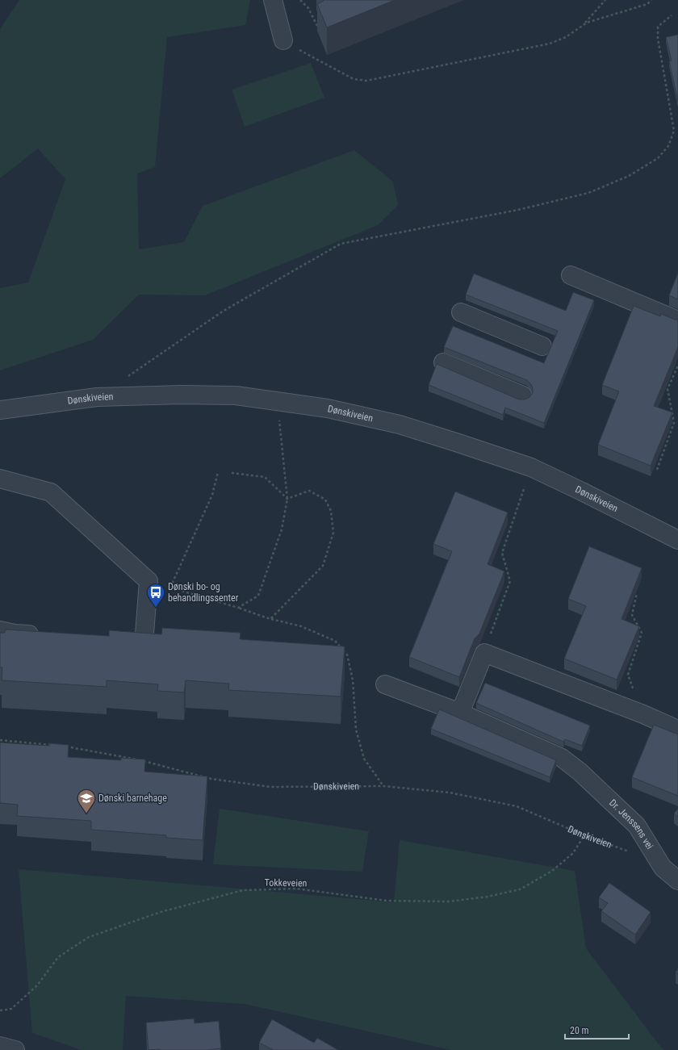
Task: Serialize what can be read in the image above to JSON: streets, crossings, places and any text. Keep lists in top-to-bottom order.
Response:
{
  "streets": {
    "street": ["Dønskiveien", "Dr. Jenssens vei"],
    "path": ["Tokkeveien"]
  },
  "crossings": [
    ["Dønskiveien", "Tokkeveien"]
  ],
  "places": {
    "bus stop": ["Dønski bo- og behandlingssenter"],
    "school or university": ["Dønski barnehage"]
  },
  "scale_bar": "20 m"
}
